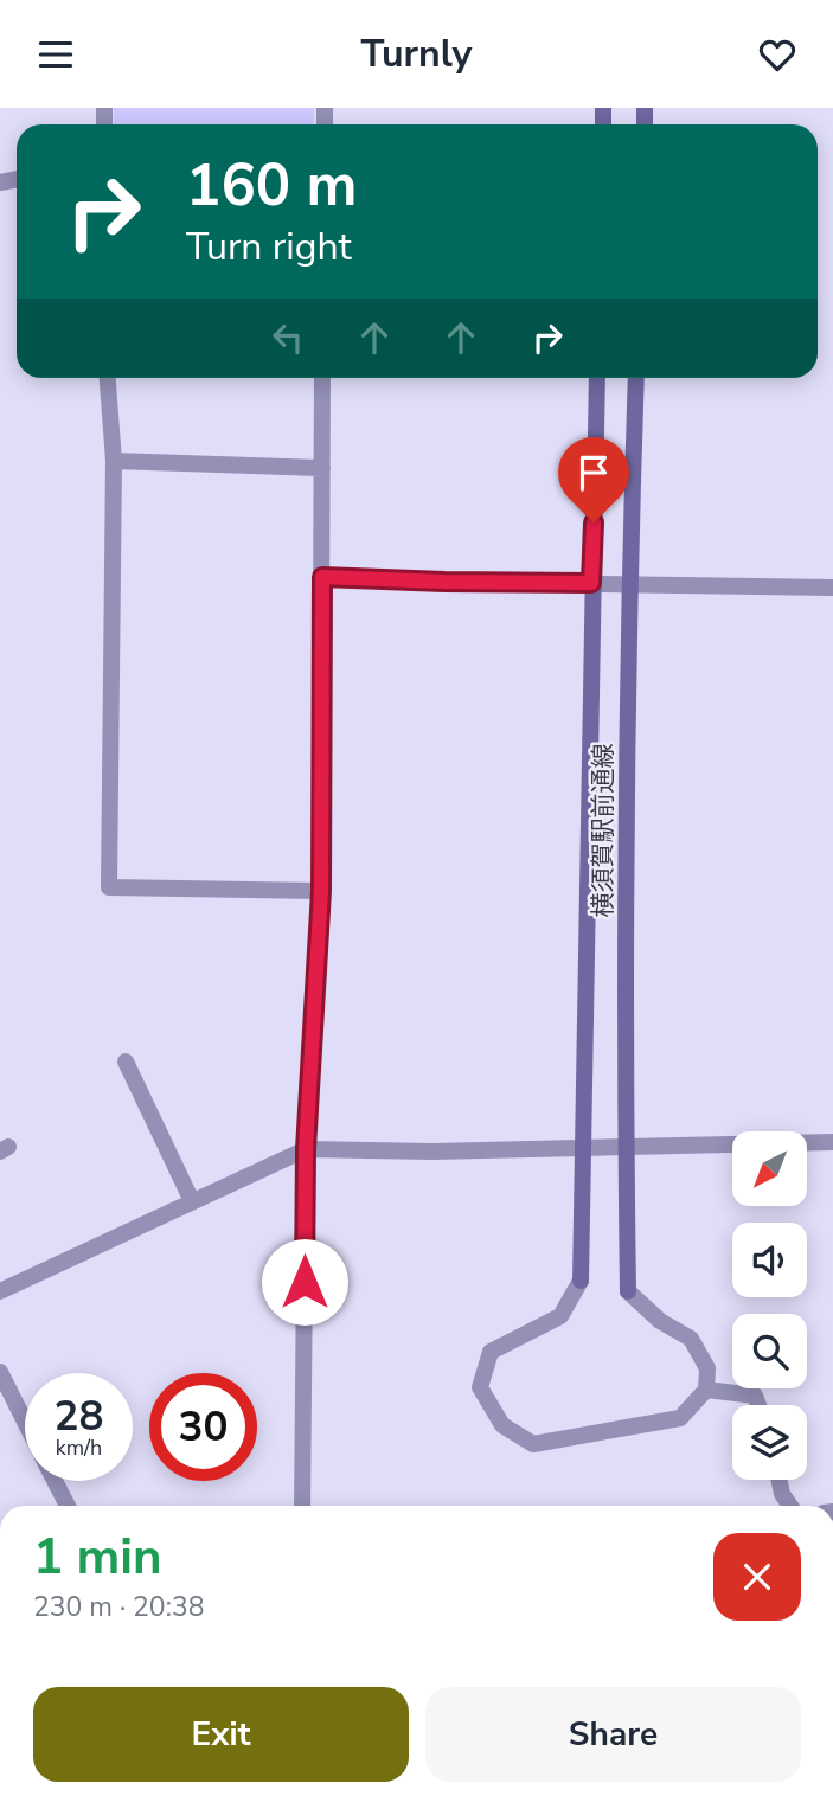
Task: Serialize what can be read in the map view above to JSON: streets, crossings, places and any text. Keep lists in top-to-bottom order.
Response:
{
  "streets": {
    "street": ["横須賀駅前通線"]
  },
  "north": "bottom left",
  "page": {
    "header": "Turnly",
    "turn": ["160 m", "Turn right"],
    "speed": "28 km/h",
    "limit": "30",
    "heading": ["1 min", "230 m · 20:38"],
    "buttons": ["Exit", "Share"]
  }
}
